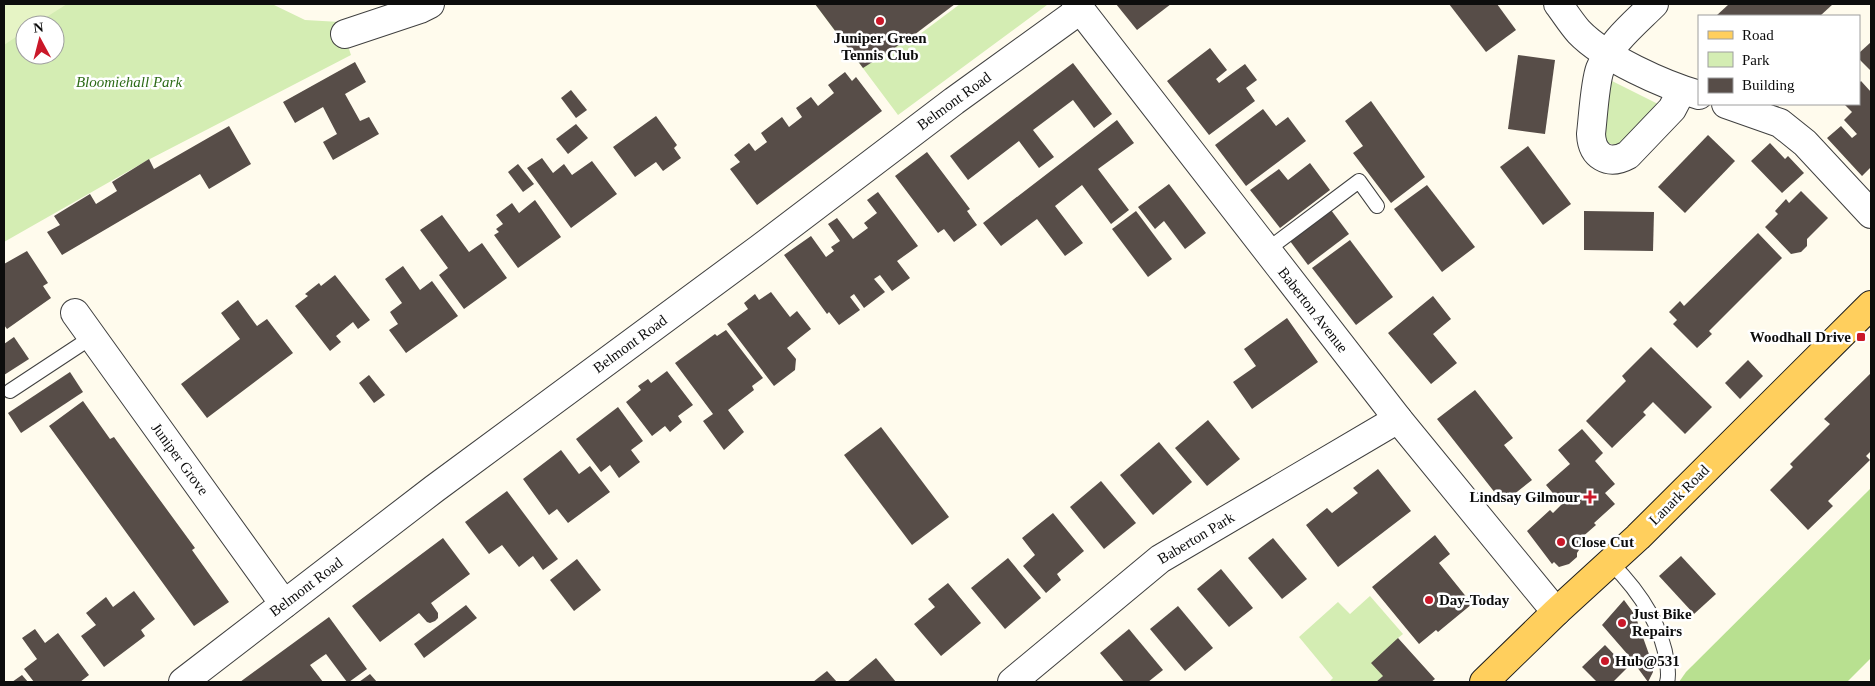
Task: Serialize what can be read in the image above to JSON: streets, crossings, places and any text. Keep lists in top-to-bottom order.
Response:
{
  "streets": {
    "main road": ["Lanark Road"],
    "street": [
      "Belmont Road",
      "Baberton Avenue",
      "Juniper Grove",
      "Baberton Park"
    ]
  },
  "crossings": [
    ["Belmont Road", "Baberton Avenue"],
    ["Belmont Road", "Juniper Grove"],
    ["Baberton Avenue", "Lanark Road"],
    ["Baberton Avenue", "Baberton Park"]
  ],
  "parks": ["Bloomiehall Park"],
  "places": {
    "other": [
      "Juniper Green Tennis Club",
      "Close Cut",
      "Day-Today",
      "Just Bike Repairs",
      "Hub@531"
    ],
    "transit": ["Woodhall Drive"],
    "health": ["Lindsay Gilmour"]
  },
  "legend": ["Road", "Park", "Building"],
  "north": "top"
}
